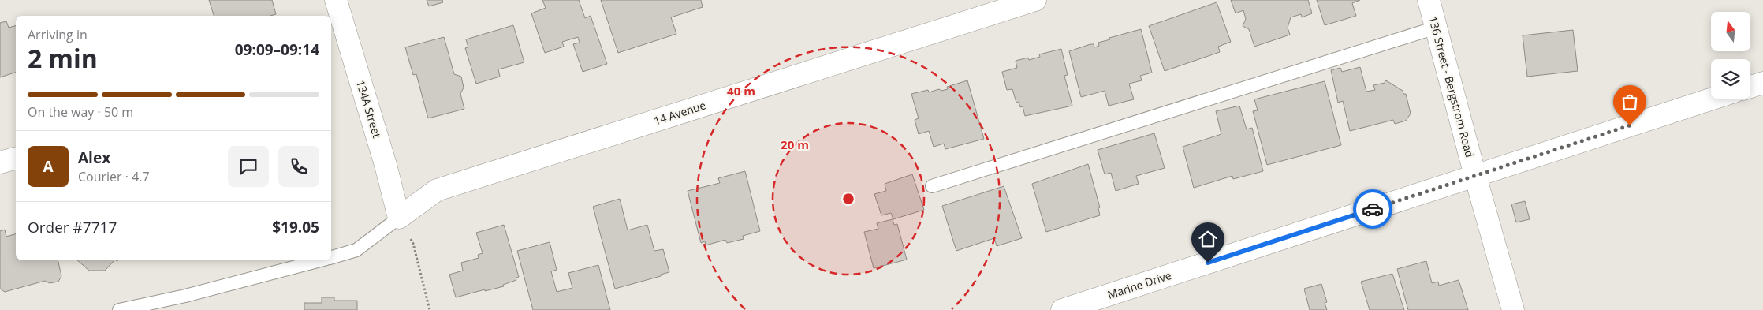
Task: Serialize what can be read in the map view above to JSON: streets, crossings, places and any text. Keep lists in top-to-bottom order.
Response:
{
  "streets": {
    "street": [
      "136 Street - Bergstrom Road",
      "134A Street",
      "14 Avenue",
      "Marine Drive"
    ]
  },
  "crossings": [
    ["136 Street - Bergstrom Road", "Marine Drive"],
    ["134A Street", "14 Avenue"]
  ],
  "north": "top",
  "page": {
    "heading": ["2 min", "Arriving in", "09:09–09:14"],
    "panel": [
      "Alex",
      "Courier · 4.7",
      "Order #7717",
      "$19.05"
    ],
    "bar": "On the way · 50 m",
    "round": "A"
  },
  "rings": ["40 m", "20 m"]
}
